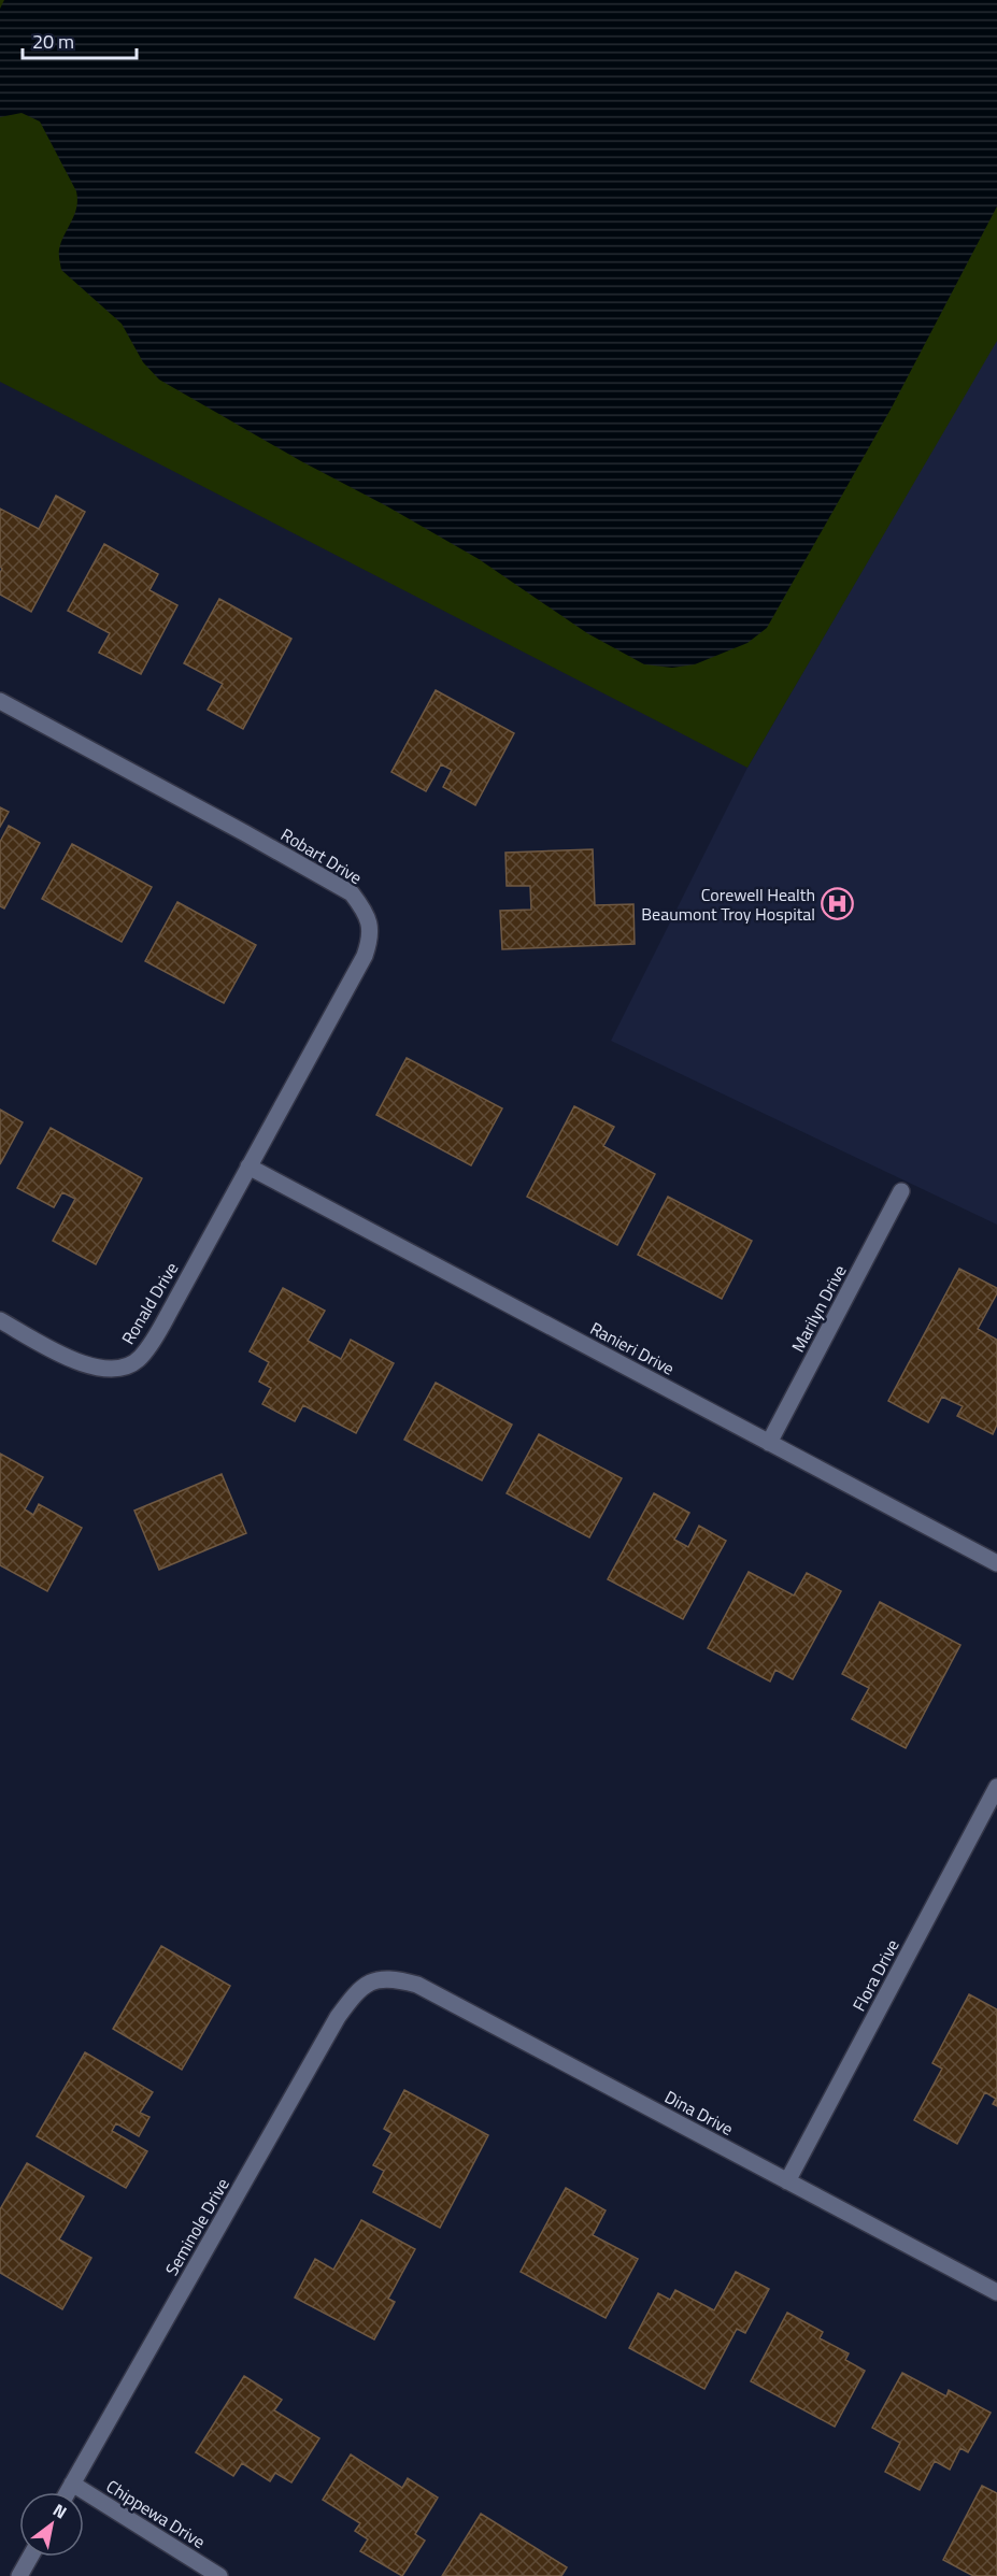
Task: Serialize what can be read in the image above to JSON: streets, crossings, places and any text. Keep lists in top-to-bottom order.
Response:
{
  "streets": {
    "street": [
      "Robart Drive",
      "Ronald Drive",
      "Marilyn Drive",
      "Ranieri Drive",
      "Flora Drive",
      "Dina Drive",
      "Seminole Drive",
      "Chippewa Drive"
    ]
  },
  "crossings": [
    ["Robart Drive", "Ronald Drive"],
    ["Robart Drive", "Ranieri Drive"],
    ["Ronald Drive", "Ranieri Drive"],
    ["Marilyn Drive", "Ranieri Drive"],
    ["Flora Drive", "Dina Drive"],
    ["Dina Drive", "Seminole Drive"],
    ["Seminole Drive", "Chippewa Drive"]
  ],
  "places": {
    "hospital": ["Corewell Health Beaumont Troy Hospital"]
  },
  "scale_bar": "20 m",
  "north": "top right"
}
